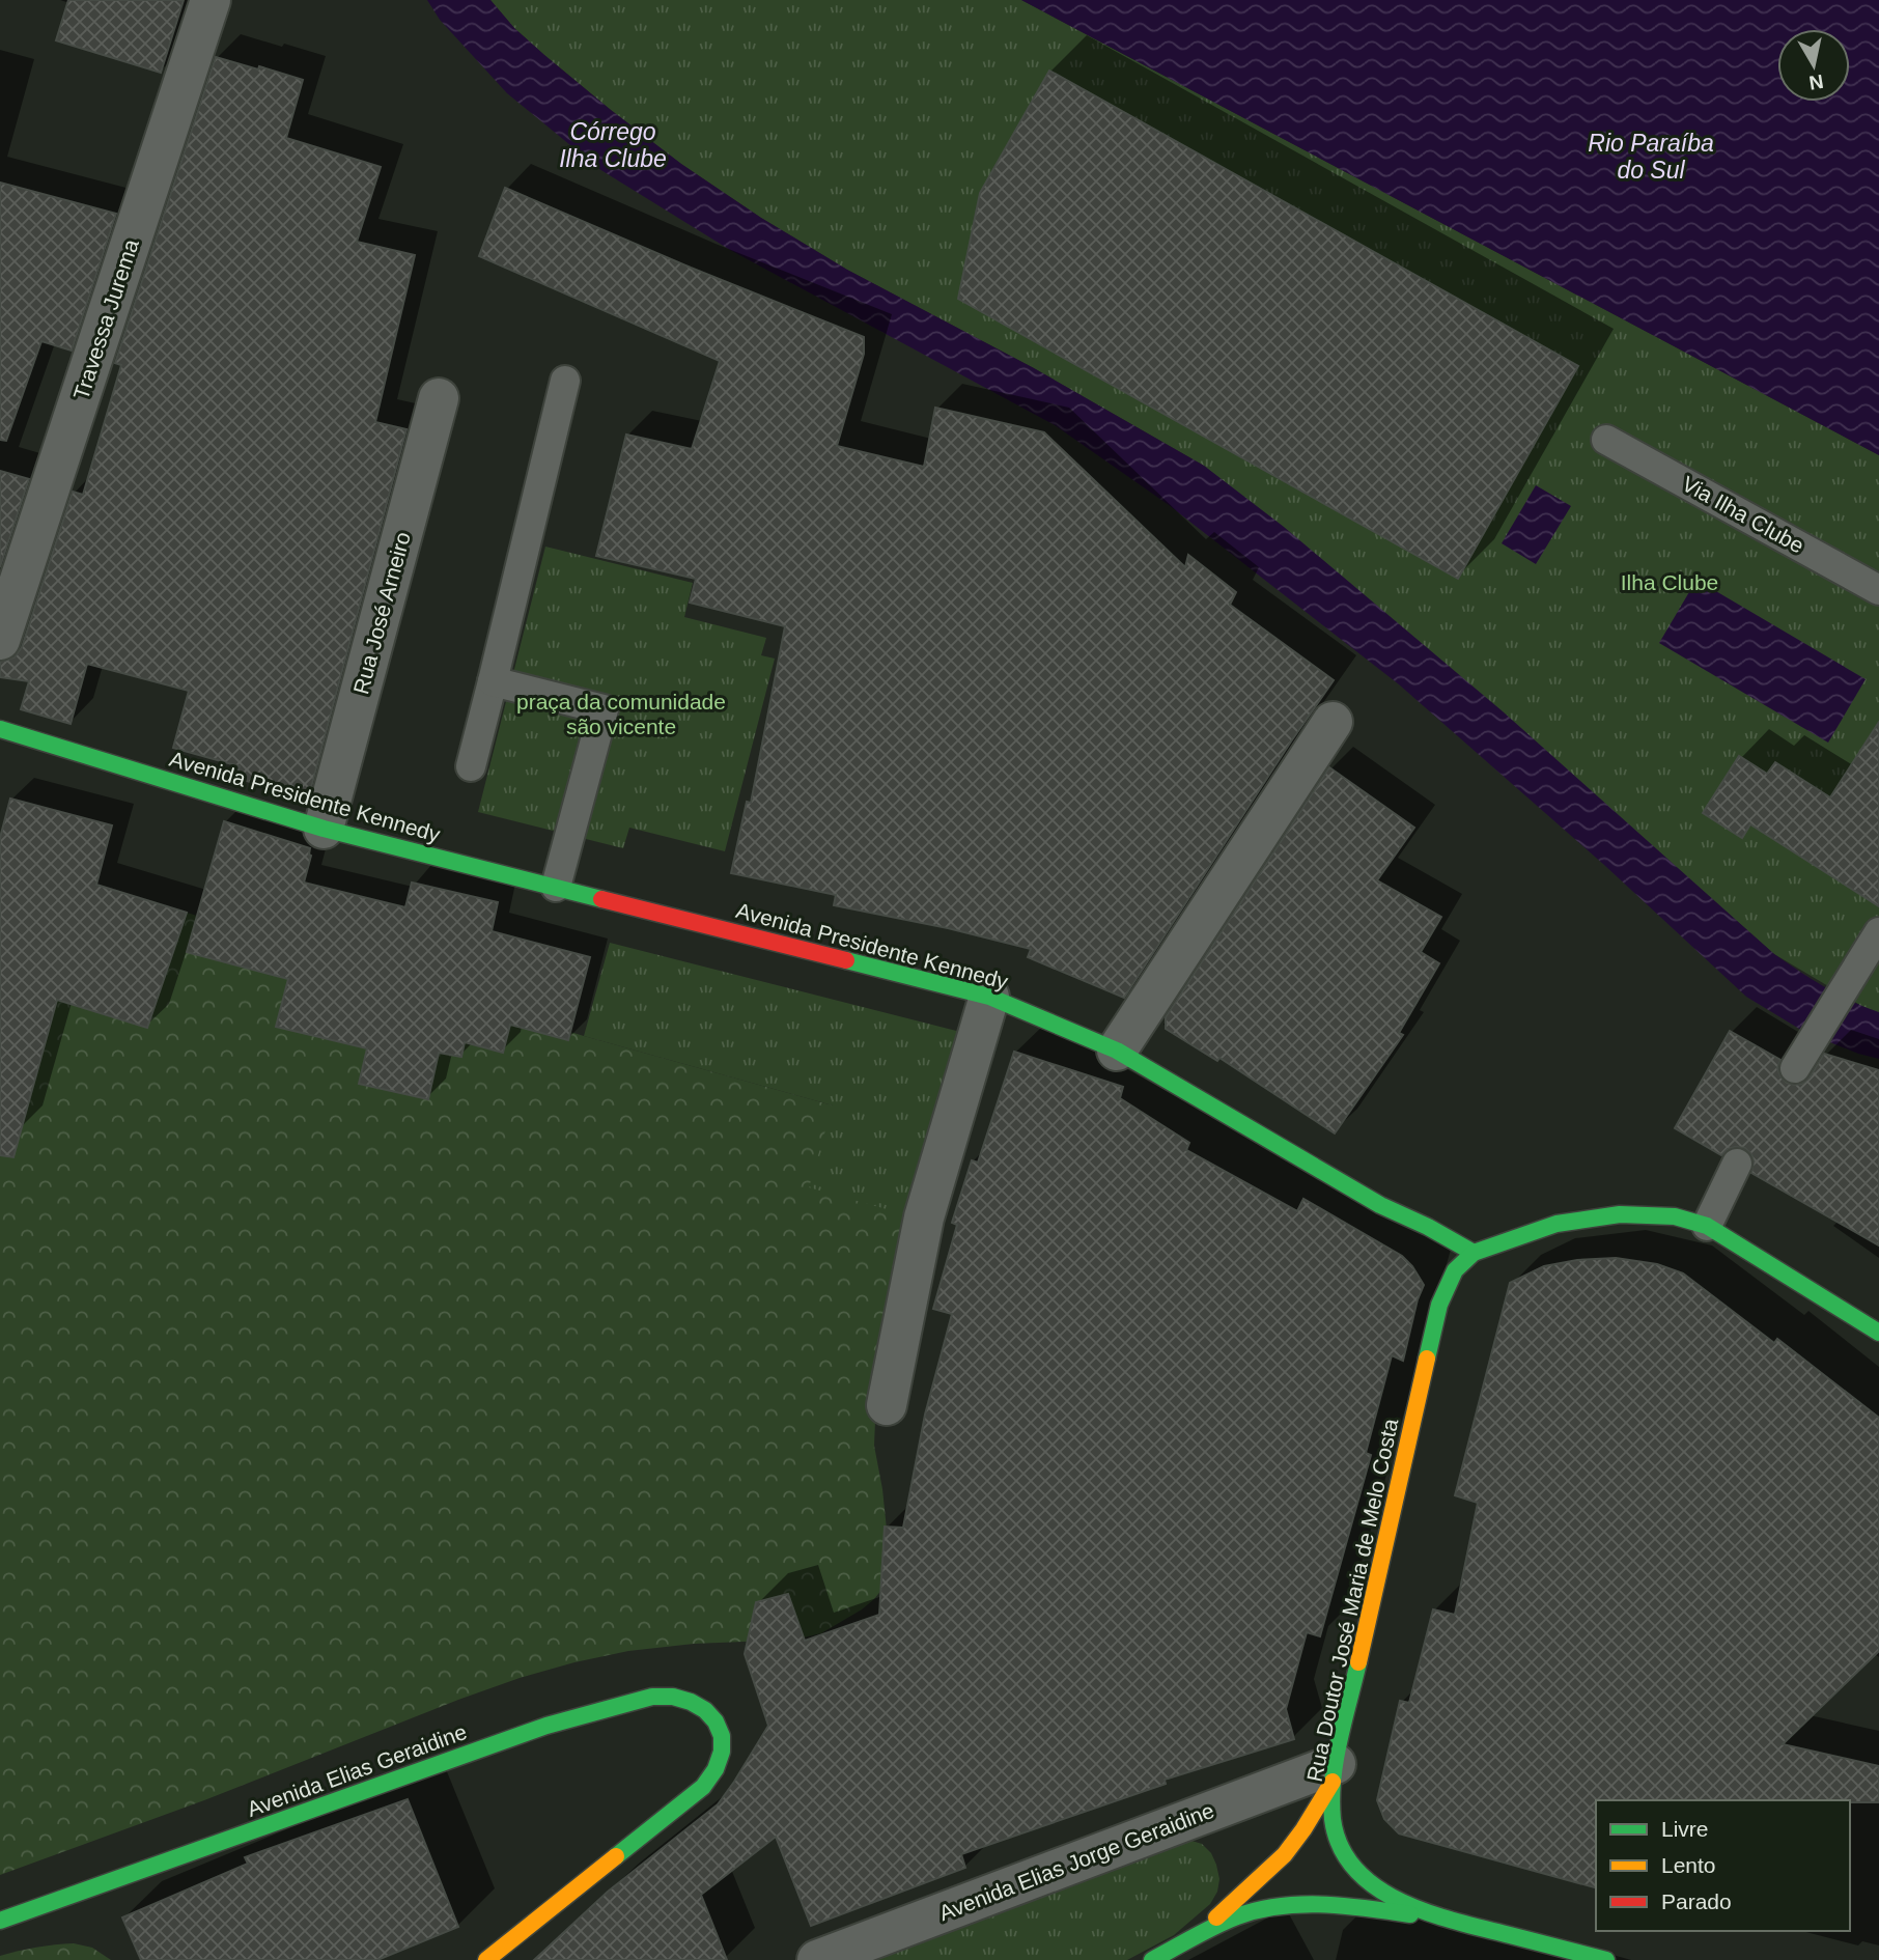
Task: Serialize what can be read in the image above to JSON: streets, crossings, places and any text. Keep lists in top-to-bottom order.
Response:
{
  "streets": {
    "main road": ["Avenida Presidente Kennedy", "Rua Doutor José Maria de Melo Costa", "Avenida Elias Geraidine"],
    "street": ["Travessa Jurema", "Rua José Arneiro", "Avenida Elias Jorge Geraidine"],
    "lane": ["Via Ilha Clube"]
  },
  "crossings": [
    ["Rua José Arneiro", "Avenida Presidente Kennedy"],
    ["Avenida Presidente Kennedy", "Rua Doutor José Maria de Melo Costa"],
    ["Rua Doutor José Maria de Melo Costa", "Avenida Elias Jorge Geraidine"]
  ],
  "water": ["Córrego Ilha Clube", "Rio Paraíba do Sul"],
  "parks": ["Ilha Clube", "praça da comunidade são vicente"],
  "legend": ["Livre", "Lento", "Parado"],
  "north": "bottom"
}
